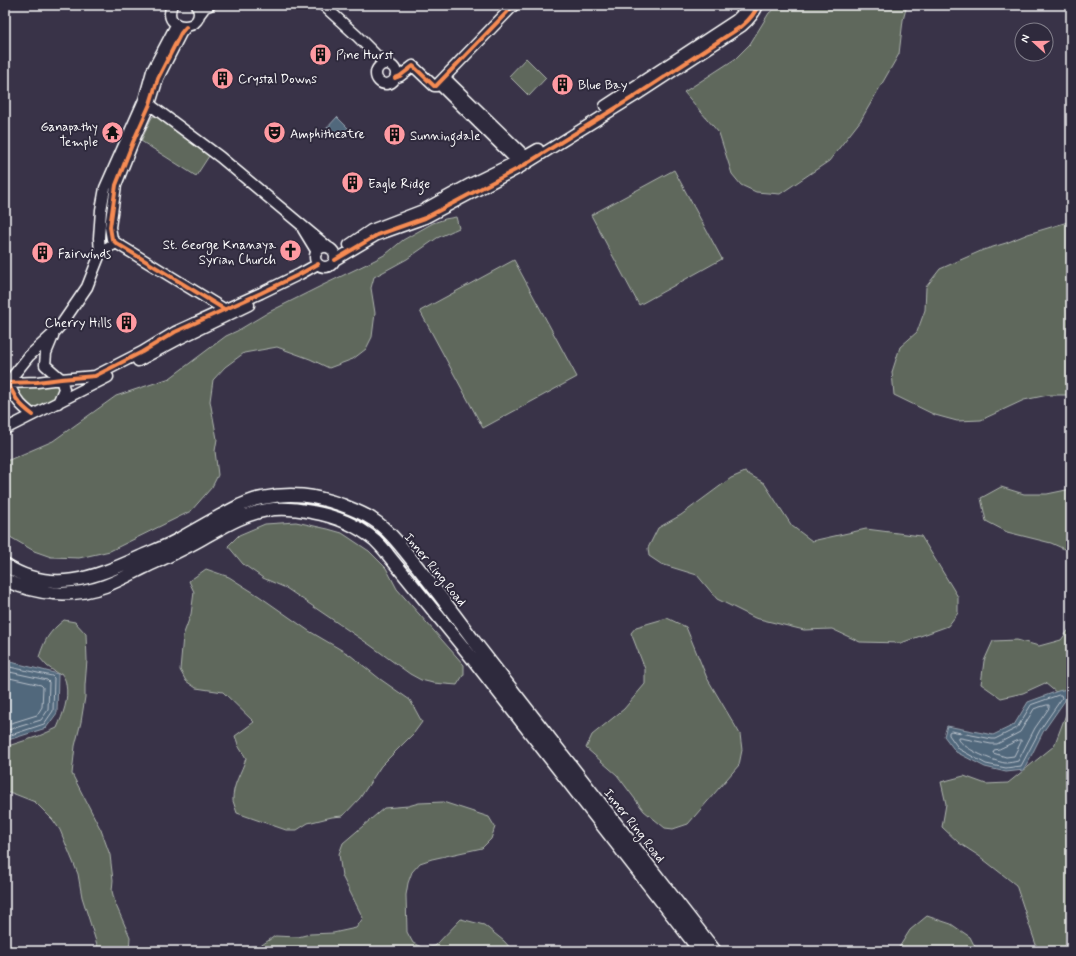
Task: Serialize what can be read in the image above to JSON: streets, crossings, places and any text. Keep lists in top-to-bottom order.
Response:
{
  "streets": {
    "main road": ["Inner Ring Road"]
  },
  "places": {
    "building": [
      "Pine Hurst",
      "Crystal Downs",
      "Blue Bay",
      "Sunningdale",
      "Eagle Ridge",
      "Fairwinds",
      "Cherry Hills"
    ],
    "temple": ["Ganapathy Temple"],
    "theatre": ["Amphitheatre"],
    "church": ["St. George Knanaya Syrian Church"]
  },
  "north": "left"
}
